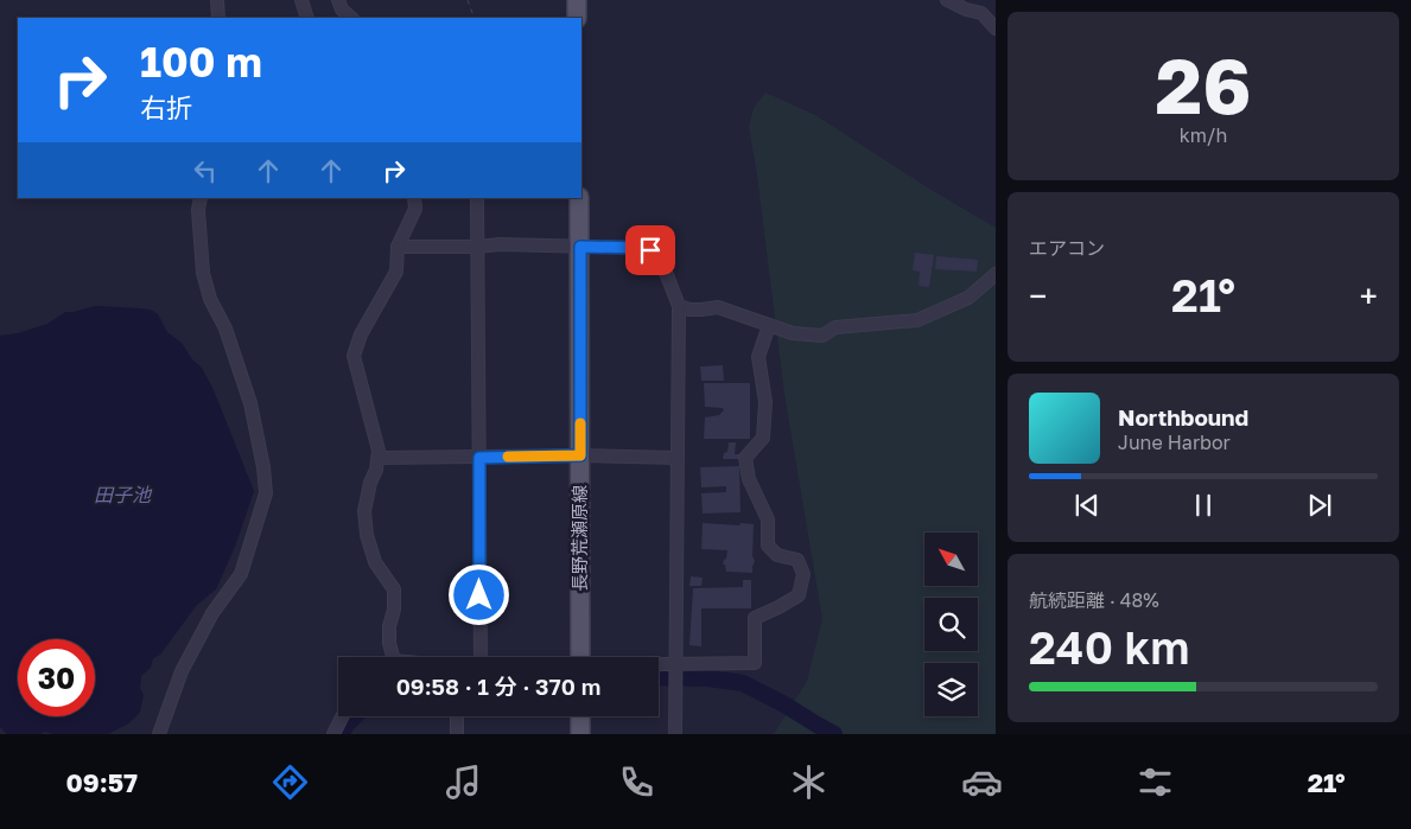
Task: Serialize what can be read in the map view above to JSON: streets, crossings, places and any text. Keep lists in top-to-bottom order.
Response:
{
  "streets": {
    "main road": ["長野荒瀬原線"]
  },
  "water": ["田子池"],
  "north": "top left",
  "page": {
    "tile": [
      ["26", "km/h"],
      "エアコン",
      ["航続距離 · 48%", "240 km"]
    ],
    "turn": ["100 m", "右折"],
    "heat": ["−", "21°", "+"],
    "song": ["Northbound", "June Harbor"],
    "limit": "30",
    "trip": "09:58 · 1 分 · 370 m",
    "tabs": ["09:57", "21°"]
  }
}
